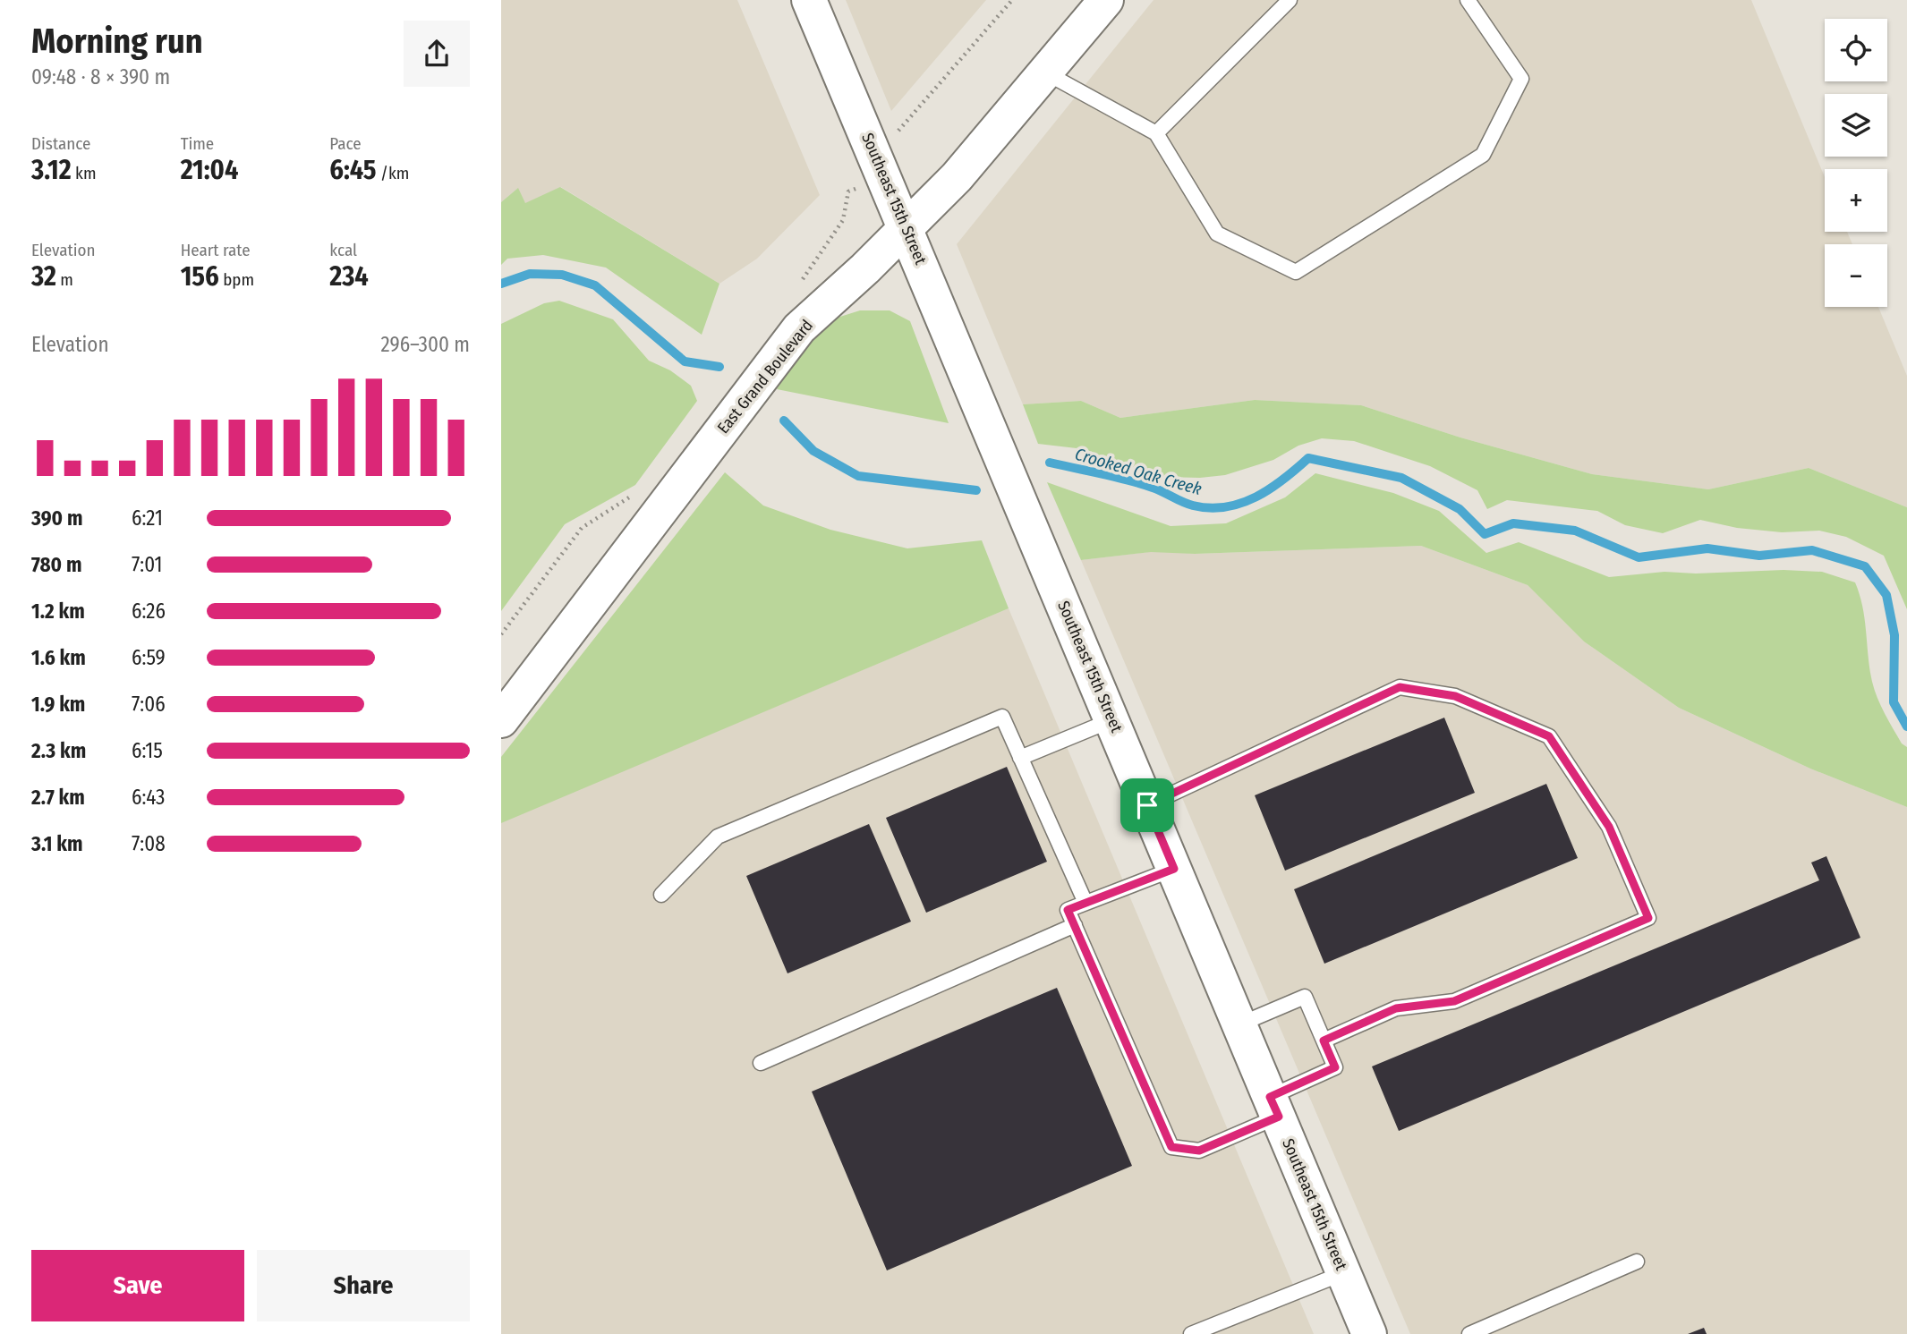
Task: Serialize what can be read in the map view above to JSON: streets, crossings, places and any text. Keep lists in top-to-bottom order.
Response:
{
  "streets": {
    "main road": ["Southeast 15th Street", "East Grand Boulevard"]
  },
  "crossings": [
    ["Southeast 15th Street", "East Grand Boulevard"]
  ],
  "water": ["Crooked Oak Creek"],
  "page": {
    "heading": ["Morning run", "09:48 · 8 × 390 m"],
    "map_buttons": ["+", "−"],
    "stats": [
      ["Distance", "3.12 km"],
      ["Time", "21:04"],
      ["Pace", "6:45 /km"],
      ["Elevation", "32 m"],
      ["Heart rate", "156 bpm"],
      ["kcal", "234"]
    ],
    "chart": ["Elevation", "296–300 m"],
    "list": [
      {
        "name": "390 m",
        "note": "6:21"
      },
      {
        "name": "780 m",
        "note": "7:01"
      },
      {
        "name": "1.2 km",
        "note": "6:26"
      },
      {
        "name": "1.6 km",
        "note": "6:59"
      },
      {
        "name": "1.9 km",
        "note": "7:06"
      },
      {
        "name": "2.3 km",
        "note": "6:15"
      },
      {
        "name": "2.7 km",
        "note": "6:43"
      },
      {
        "name": "3.1 km",
        "note": "7:08"
      }
    ],
    "buttons": ["Save", "Share"]
  }
}
